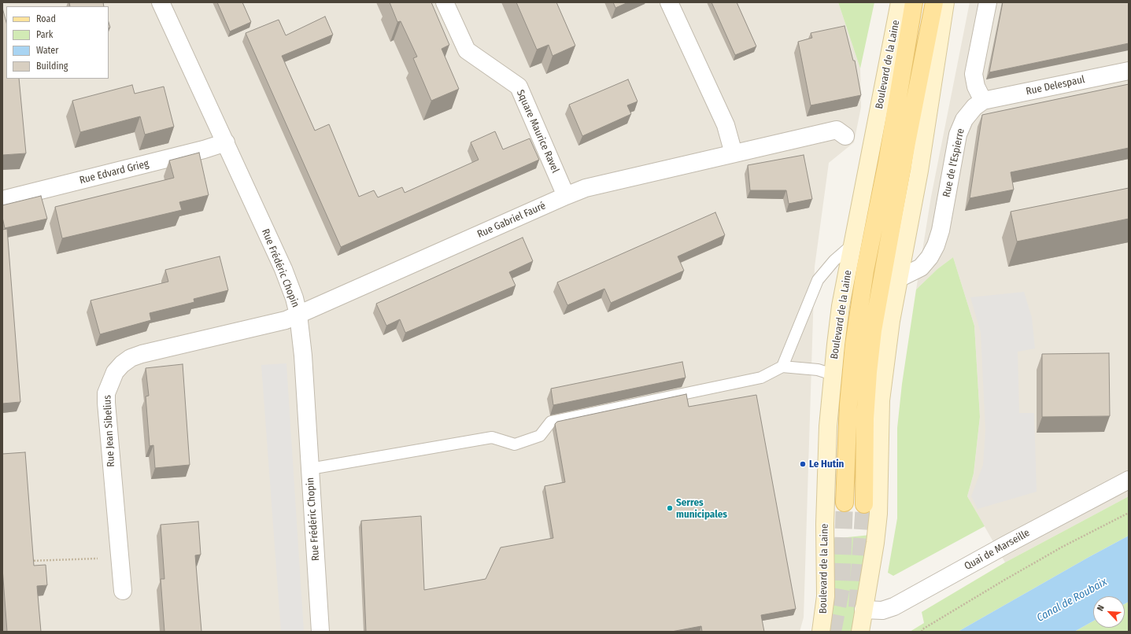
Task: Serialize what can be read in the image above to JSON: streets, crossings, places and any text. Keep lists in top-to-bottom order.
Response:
{
  "streets": {
    "main road": ["Boulevard de la Laine"],
    "street": [
      "Rue Delespaul",
      "Square Maurice Ravel",
      "Rue de l'Espierre",
      "Rue Edvard Grieg",
      "Rue Gabriel Fauré",
      "Rue Frédéric Chopin",
      "Rue Jean Sibelius",
      "Quai de Marseille"
    ]
  },
  "crossings": [
    ["Rue Delespaul", "Rue de l'Espierre"],
    ["Square Maurice Ravel", "Rue Gabriel Fauré"],
    ["Rue Edvard Grieg", "Rue Frédéric Chopin"],
    ["Rue Gabriel Fauré", "Rue Frédéric Chopin"],
    ["Rue Gabriel Fauré", "Rue Jean Sibelius"],
    ["Rue Frédéric Chopin", "Rue Jean Sibelius"]
  ],
  "water": ["Canal de Roubaix"],
  "places": ["Le Hutin", "Serres municipales"],
  "legend": [
    "Road",
    "Park",
    "Water",
    "Building"
  ],
  "north": "top left"
}
